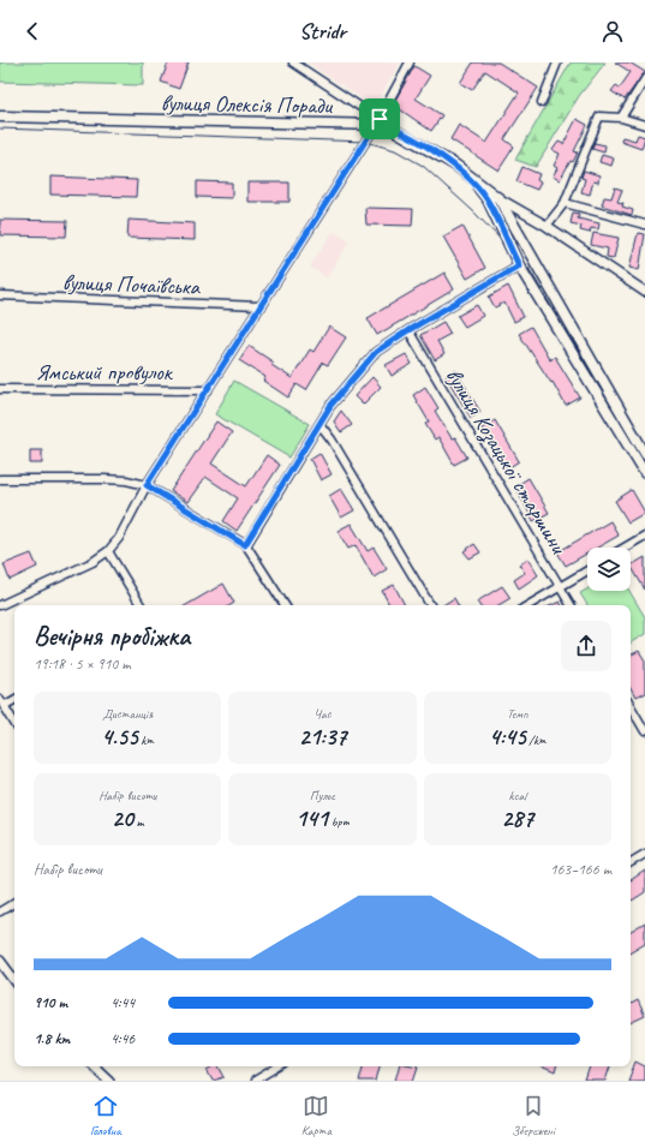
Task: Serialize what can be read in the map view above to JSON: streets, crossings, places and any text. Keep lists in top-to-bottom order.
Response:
{
  "streets": {
    "main road": ["вулиця Олексія Поради"],
    "street": ["вулиця Почаївська", "Ямський провулок", "вулиця Козацької старшини"]
  },
  "page": {
    "header": "Stridr",
    "heading": ["Вечірня пробіжка", "19:18 · 5 × 910 m"],
    "stats": [
      ["Дистанція", "4.55 km"],
      ["Час", "21:37"],
      ["Темп", "4:45 /km"],
      ["Набір висоти", "20 m"],
      ["Пульс", "141 bpm"],
      ["kcal", "287"]
    ],
    "chart": ["Набір висоти", "163–166 m"],
    "list": [
      {
        "name": "910 m",
        "note": "4:44"
      },
      {
        "name": "1.8 km",
        "note": "4:46"
      }
    ],
    "tabs": ["Головна", "Карта", "Збережені"]
  }
}
